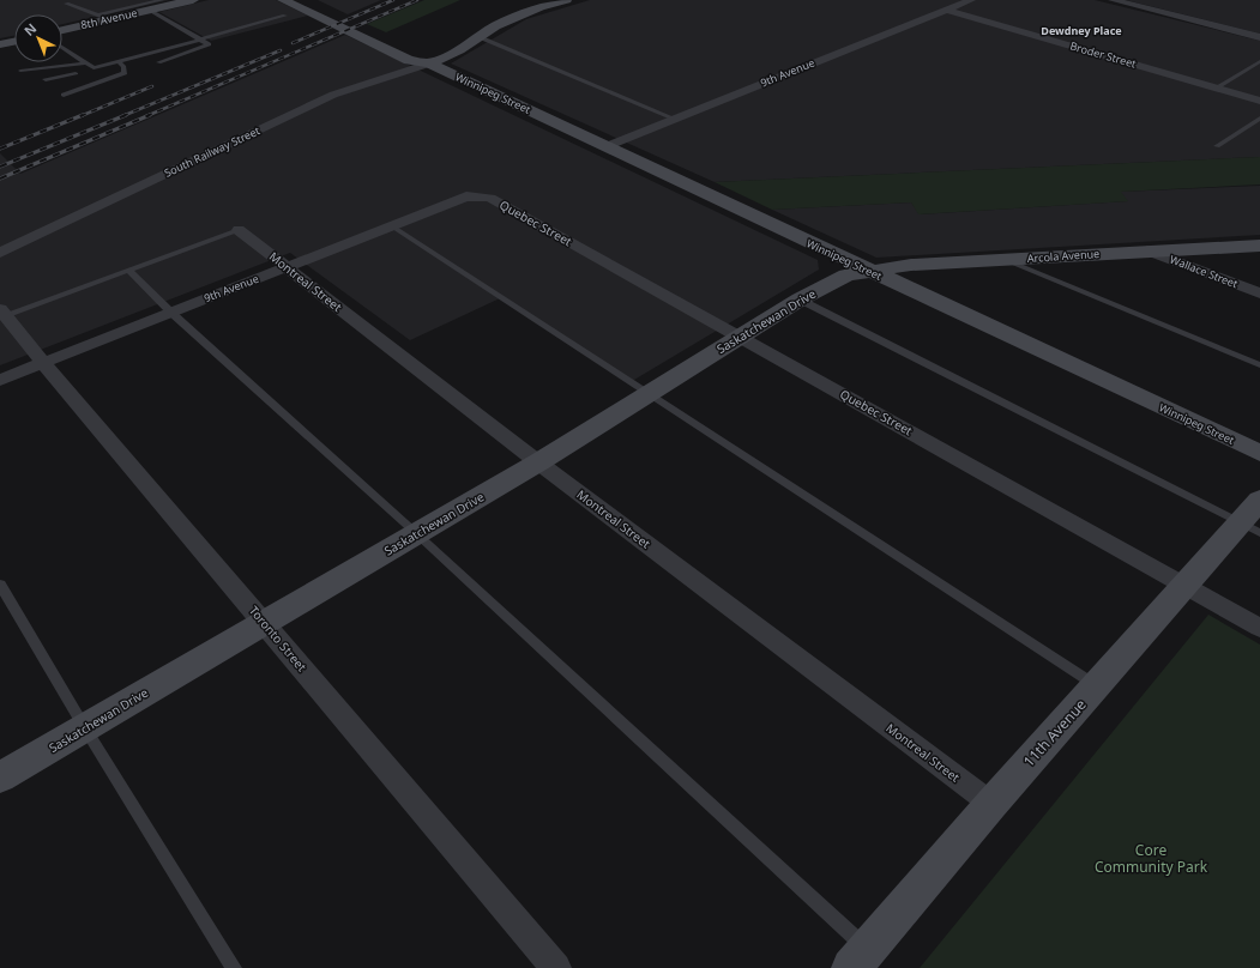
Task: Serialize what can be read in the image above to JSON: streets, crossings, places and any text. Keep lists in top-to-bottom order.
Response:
{
  "streets": {
    "main road": [
      "8th Avenue",
      "Winnipeg Street",
      "Arcola Avenue",
      "Saskatchewan Drive",
      "11th Avenue"
    ],
    "street": [
      "Broder Street",
      "9th Avenue",
      "South Railway Street",
      "Quebec Street",
      "Wallace Street",
      "Montreal Street",
      "Toronto Street"
    ]
  },
  "crossings": [
    ["Broder Street", "9th Avenue"],
    ["9th Avenue", "Winnipeg Street"],
    ["9th Avenue", "Quebec Street"],
    ["9th Avenue", "Montreal Street"],
    ["9th Avenue", "Toronto Street"],
    ["Winnipeg Street", "South Railway Street"],
    ["Winnipeg Street", "Arcola Avenue"],
    ["Winnipeg Street", "Saskatchewan Drive"],
    ["Quebec Street", "Saskatchewan Drive"],
    ["Quebec Street", "11th Avenue"],
    ["Arcola Avenue", "Wallace Street"],
    ["Arcola Avenue", "Saskatchewan Drive"],
    ["Montreal Street", "Saskatchewan Drive"],
    ["Montreal Street", "11th Avenue"],
    ["Saskatchewan Drive", "Toronto Street"]
  ],
  "districts": ["Dewdney Place"],
  "parks": ["Core Community Park"],
  "north": "top left"
}
